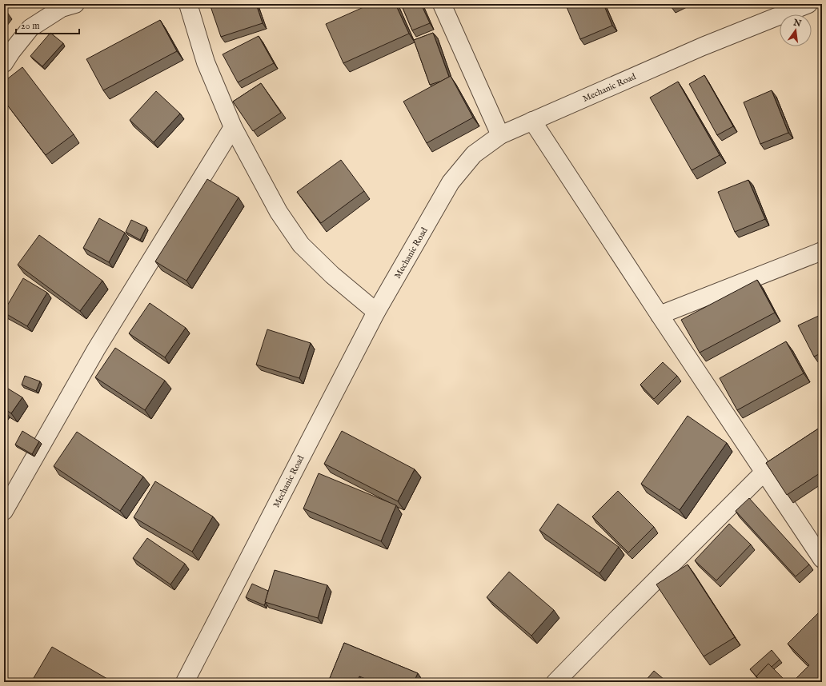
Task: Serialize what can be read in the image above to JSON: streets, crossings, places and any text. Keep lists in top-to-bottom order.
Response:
{
  "streets": {
    "street": ["Mechanic Road"]
  },
  "scale_bar": "20 m",
  "north": "top"
}
